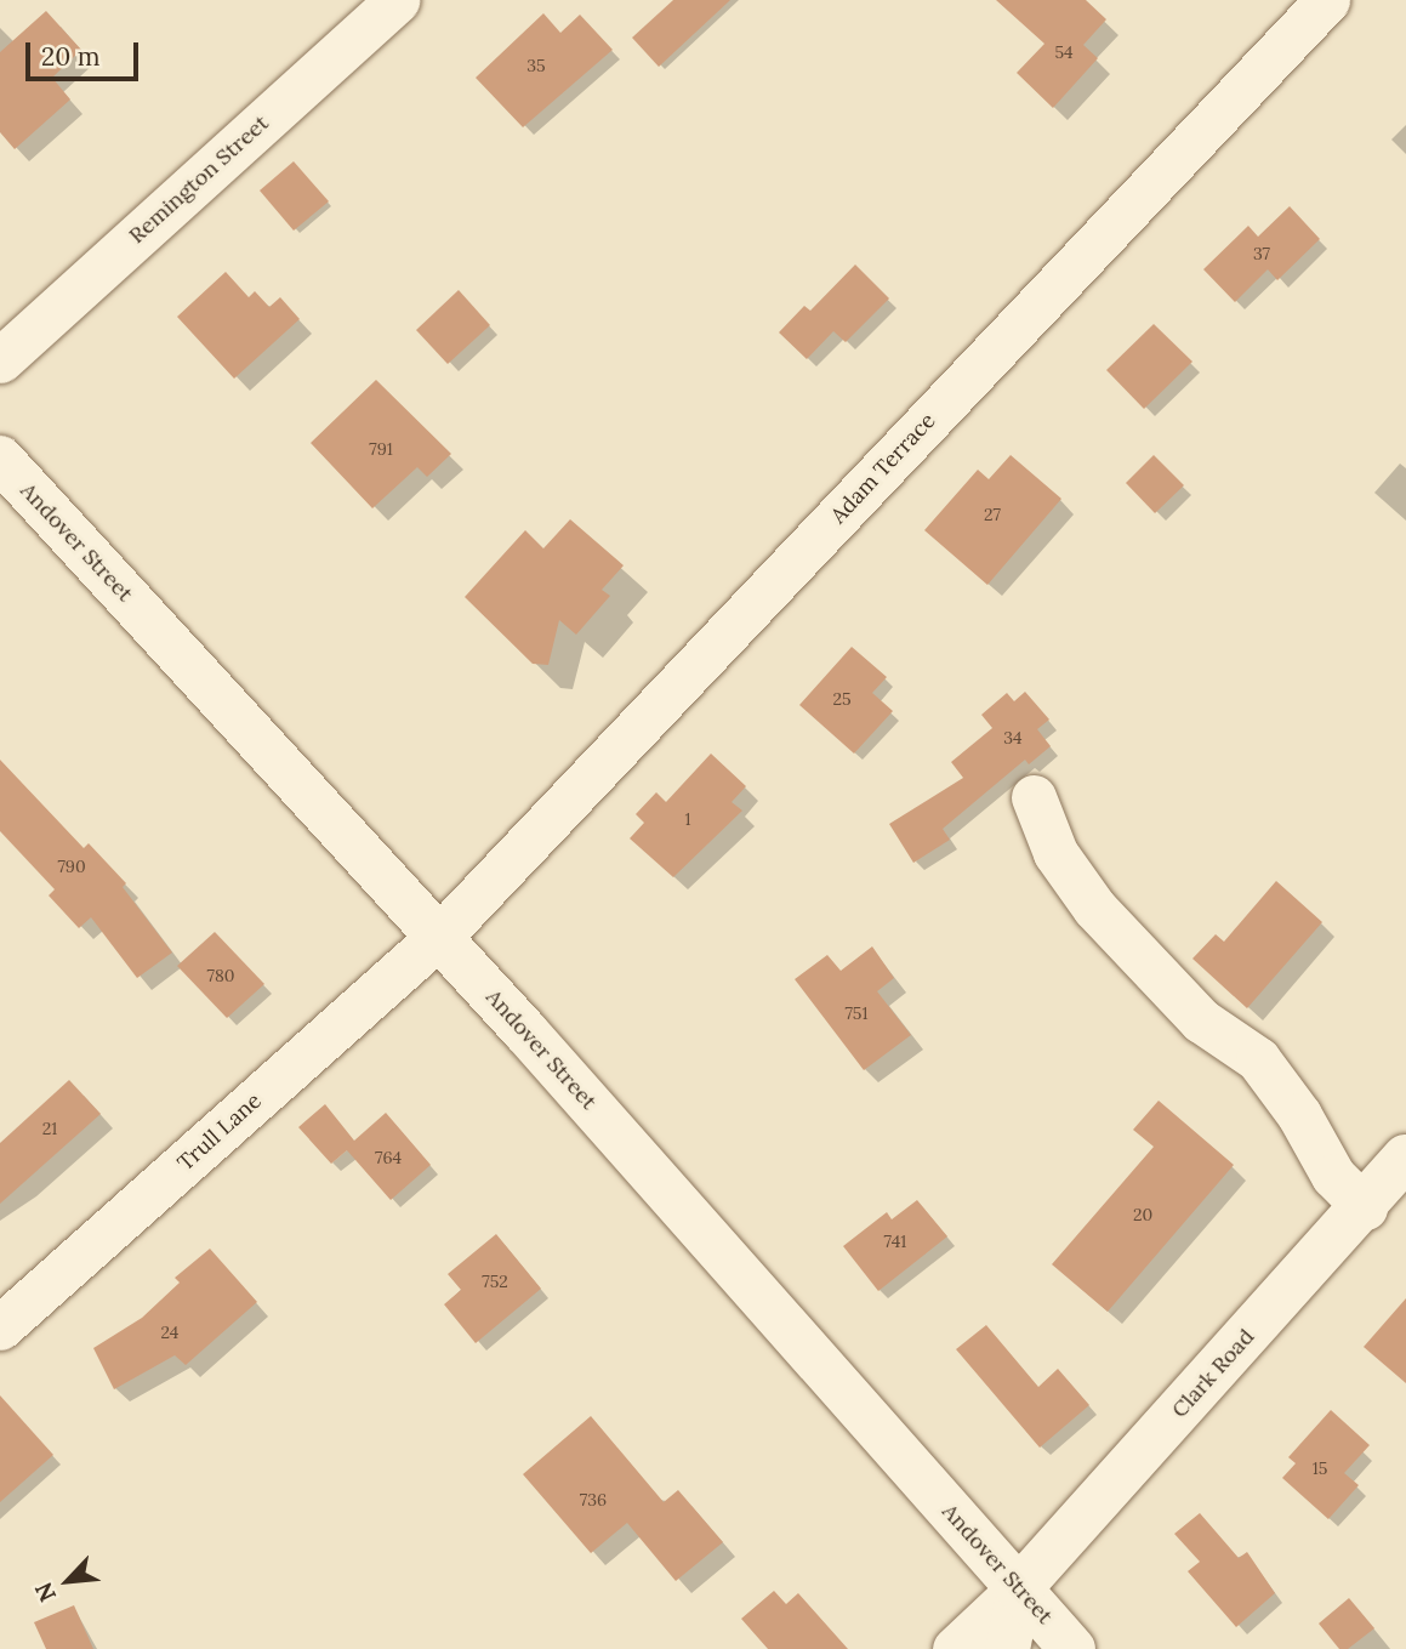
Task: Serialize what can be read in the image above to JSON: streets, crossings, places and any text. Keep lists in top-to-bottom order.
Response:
{
  "streets": {
    "main road": ["Andover Street", "Clark Road"],
    "street": ["Remington Street", "Adam Terrace", "Trull Lane"]
  },
  "crossings": [
    ["Adam Terrace", "Andover Street"],
    ["Adam Terrace", "Trull Lane"],
    ["Andover Street", "Trull Lane"],
    ["Andover Street", "Clark Road"]
  ],
  "house_numbers": [
    "54",
    "35",
    "37",
    "791",
    "27",
    "25",
    "34",
    "1",
    "790",
    "780",
    "751",
    "21",
    "764",
    "20",
    "741",
    "752",
    "24",
    "15",
    "736"
  ],
  "scale_bar": "20 m",
  "north": "bottom left"
}
